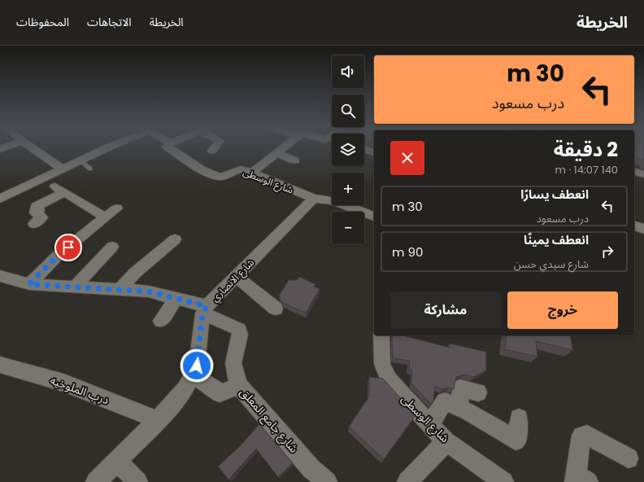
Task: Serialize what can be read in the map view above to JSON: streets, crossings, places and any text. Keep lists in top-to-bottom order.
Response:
{
  "streets": {
    "street": [
      "شارع الوسطى",
      "شارع الانصاري",
      "درب الملوخيه",
      "شارع جامع المعلق"
    ]
  },
  "crossings": [
    ["شارع الوسطى", "شارع الانصاري"],
    ["شارع الانصاري", "شارع جامع المعلق"]
  ],
  "page": {
    "header": "الخريطة",
    "nav": ["الخريطة", "الاتجاهات", "المحفوظات"],
    "map_buttons": ["+", "−"],
    "turn": ["30 m", "درب مسعود"],
    "heading": ["2 دقيقة", "140 m · 14:07"],
    "list": [
      {
        "name": "انعطف يسارًا",
        "note": "درب مسعود",
        "value": "30 m"
      },
      {
        "name": "انعطف يمينًا",
        "note": "شارع سيدي حسن",
        "value": "90 m"
      }
    ],
    "buttons": ["خروج", "مشاركة"]
  }
}
